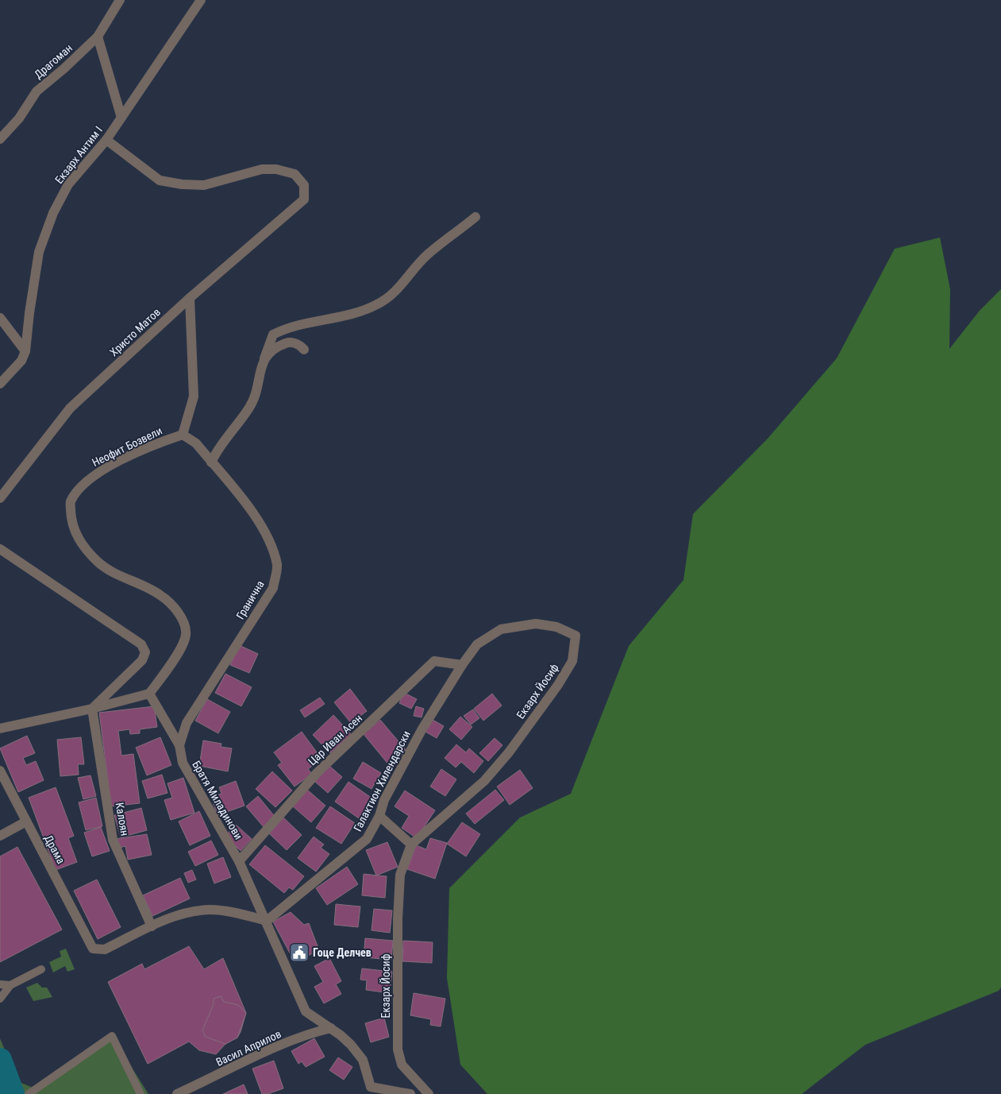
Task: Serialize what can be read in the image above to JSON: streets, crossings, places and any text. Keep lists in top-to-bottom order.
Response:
{
  "streets": {
    "street": [
      "Драгоман",
      "Екзарх Антим I",
      "Христо Матов",
      "Неофит Бозвели",
      "Гранична",
      "Екзарх Йосиф",
      "Цар Иван Асен",
      "Галактион Хилендарски",
      "Братя Миладинови",
      "Калоян",
      "Драма",
      "Васил Априлов"
    ]
  },
  "crossings": [
    ["Екзарх Антим I", "Христо Матов"],
    ["Неофит Бозвели", "Гранична"],
    ["Неофит Бозвели", "Братя Миладинови"],
    ["Гранична", "Братя Миладинови"],
    ["Екзарх Йосиф", "Цар Иван Асен"],
    ["Екзарх Йосиф", "Галактион Хилендарски"],
    ["Цар Иван Асен", "Галактион Хилендарски"],
    ["Цар Иван Асен", "Братя Миладинови"],
    ["Галактион Хилендарски", "Братя Миладинови"],
    ["Братя Миладинови", "Васил Априлов"],
    ["Калоян", "Драма"]
  ],
  "places": {
    "public building": ["Гоце Делчев"]
  }
}
